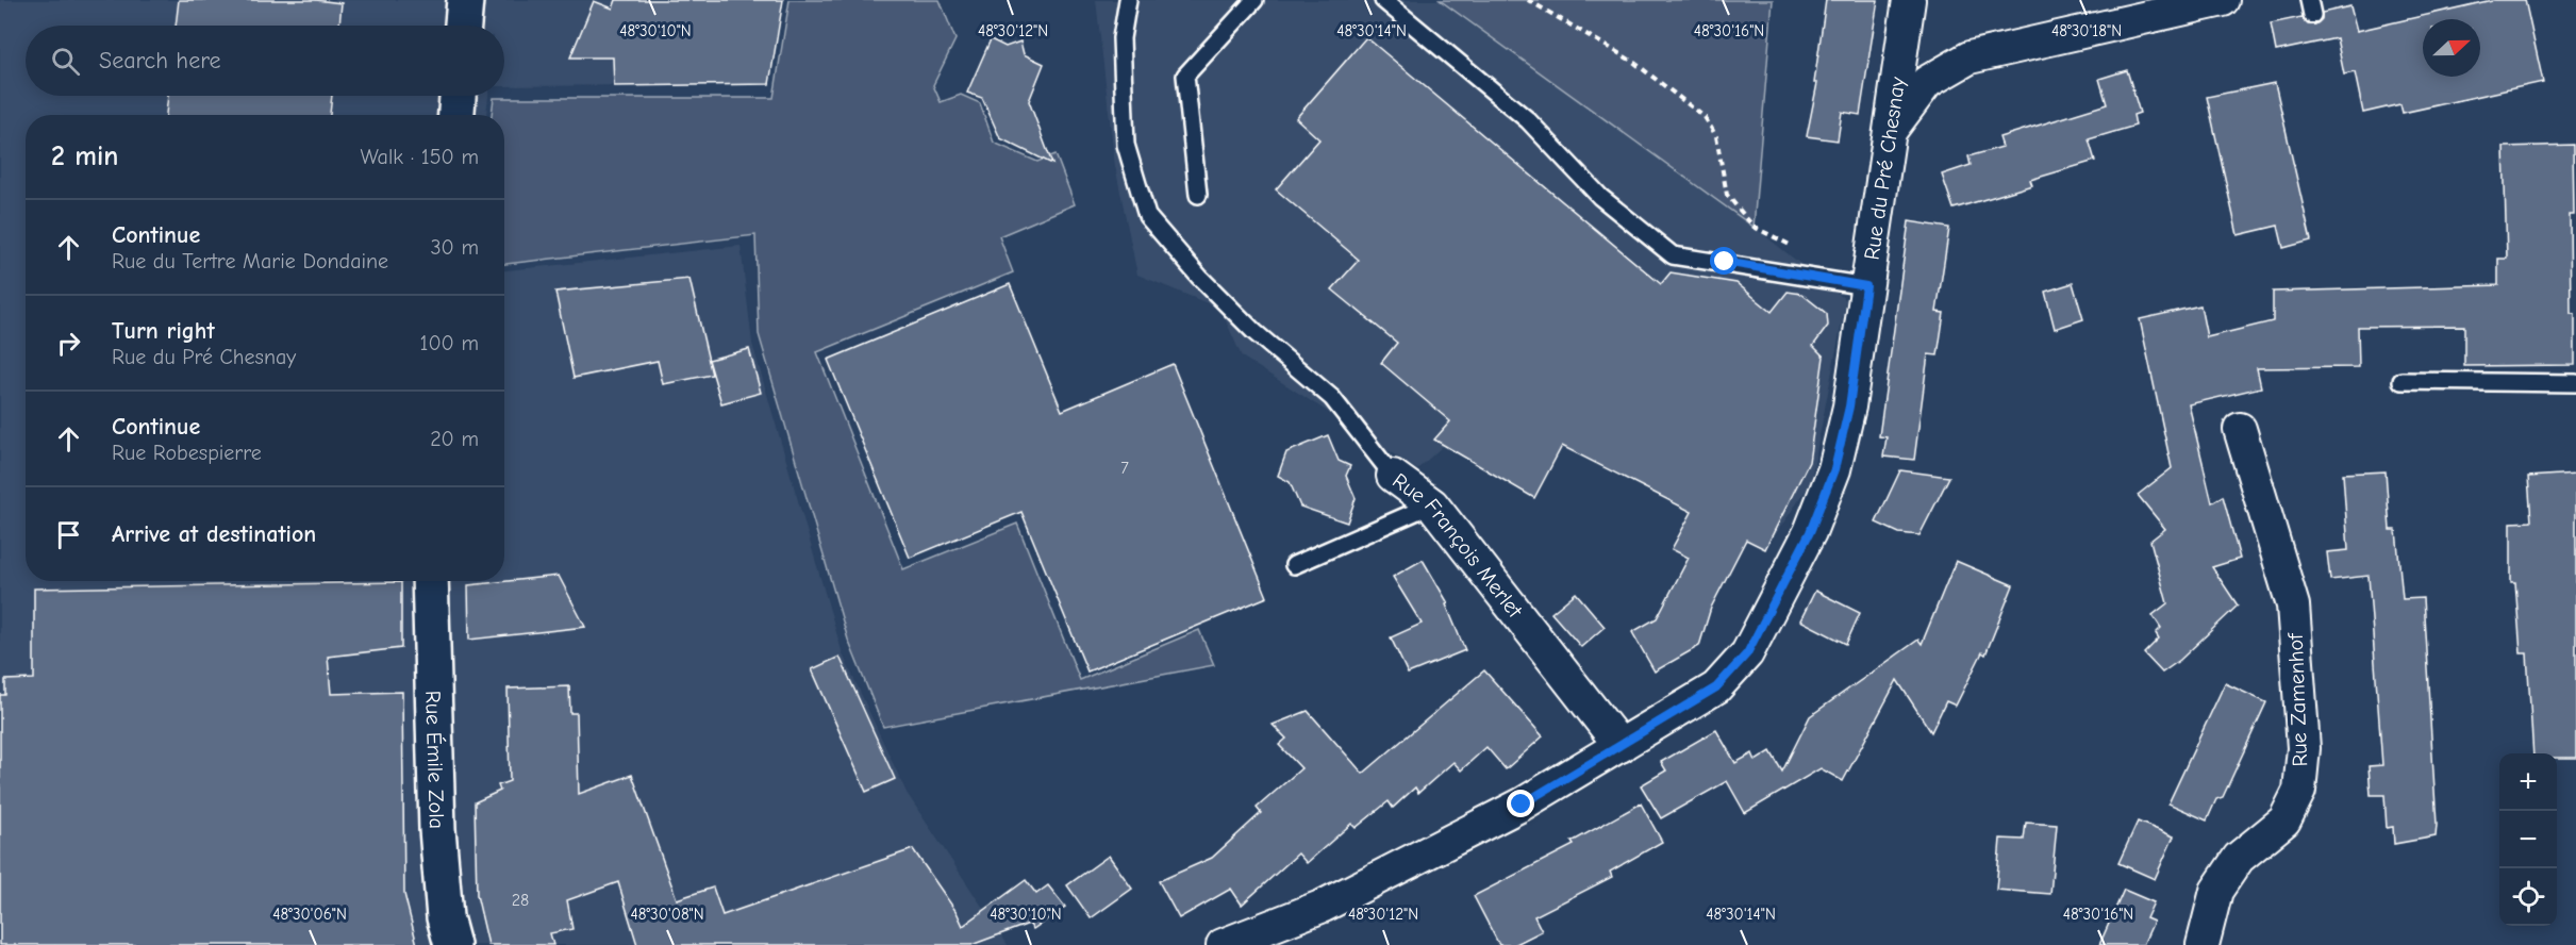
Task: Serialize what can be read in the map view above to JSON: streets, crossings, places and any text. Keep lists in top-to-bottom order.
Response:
{
  "streets": {
    "street": [
      "Rue du Pré Chesnay",
      "Rue François Merlet",
      "Rue Zamenhof",
      "Rue Émile Zola"
    ]
  },
  "crossings": [
    ["Rue du Pré Chesnay", "Rue François Merlet"]
  ],
  "house_numbers": ["7", "28"],
  "north": "right",
  "page": {
    "search": "Search here",
    "heading": ["2 min", "Walk · 150 m"],
    "list": [
      ["Continue", "Rue du Tertre Marie Dondaine", "30 m"],
      ["Turn right", "Rue du Pré Chesnay", "100 m"],
      ["Continue", "Rue Robespierre", "20 m"],
      "Arrive at destination"
    ],
    "map_buttons": ["+", "−"]
  },
  "coordinates": [
    "48°30'10\"N",
    "48°30'12\"N",
    "48°30'14\"N",
    "48°30'16\"N",
    "48°30'18\"N",
    "48°30'06\"N",
    "48°30'08\"N"
  ]
}
